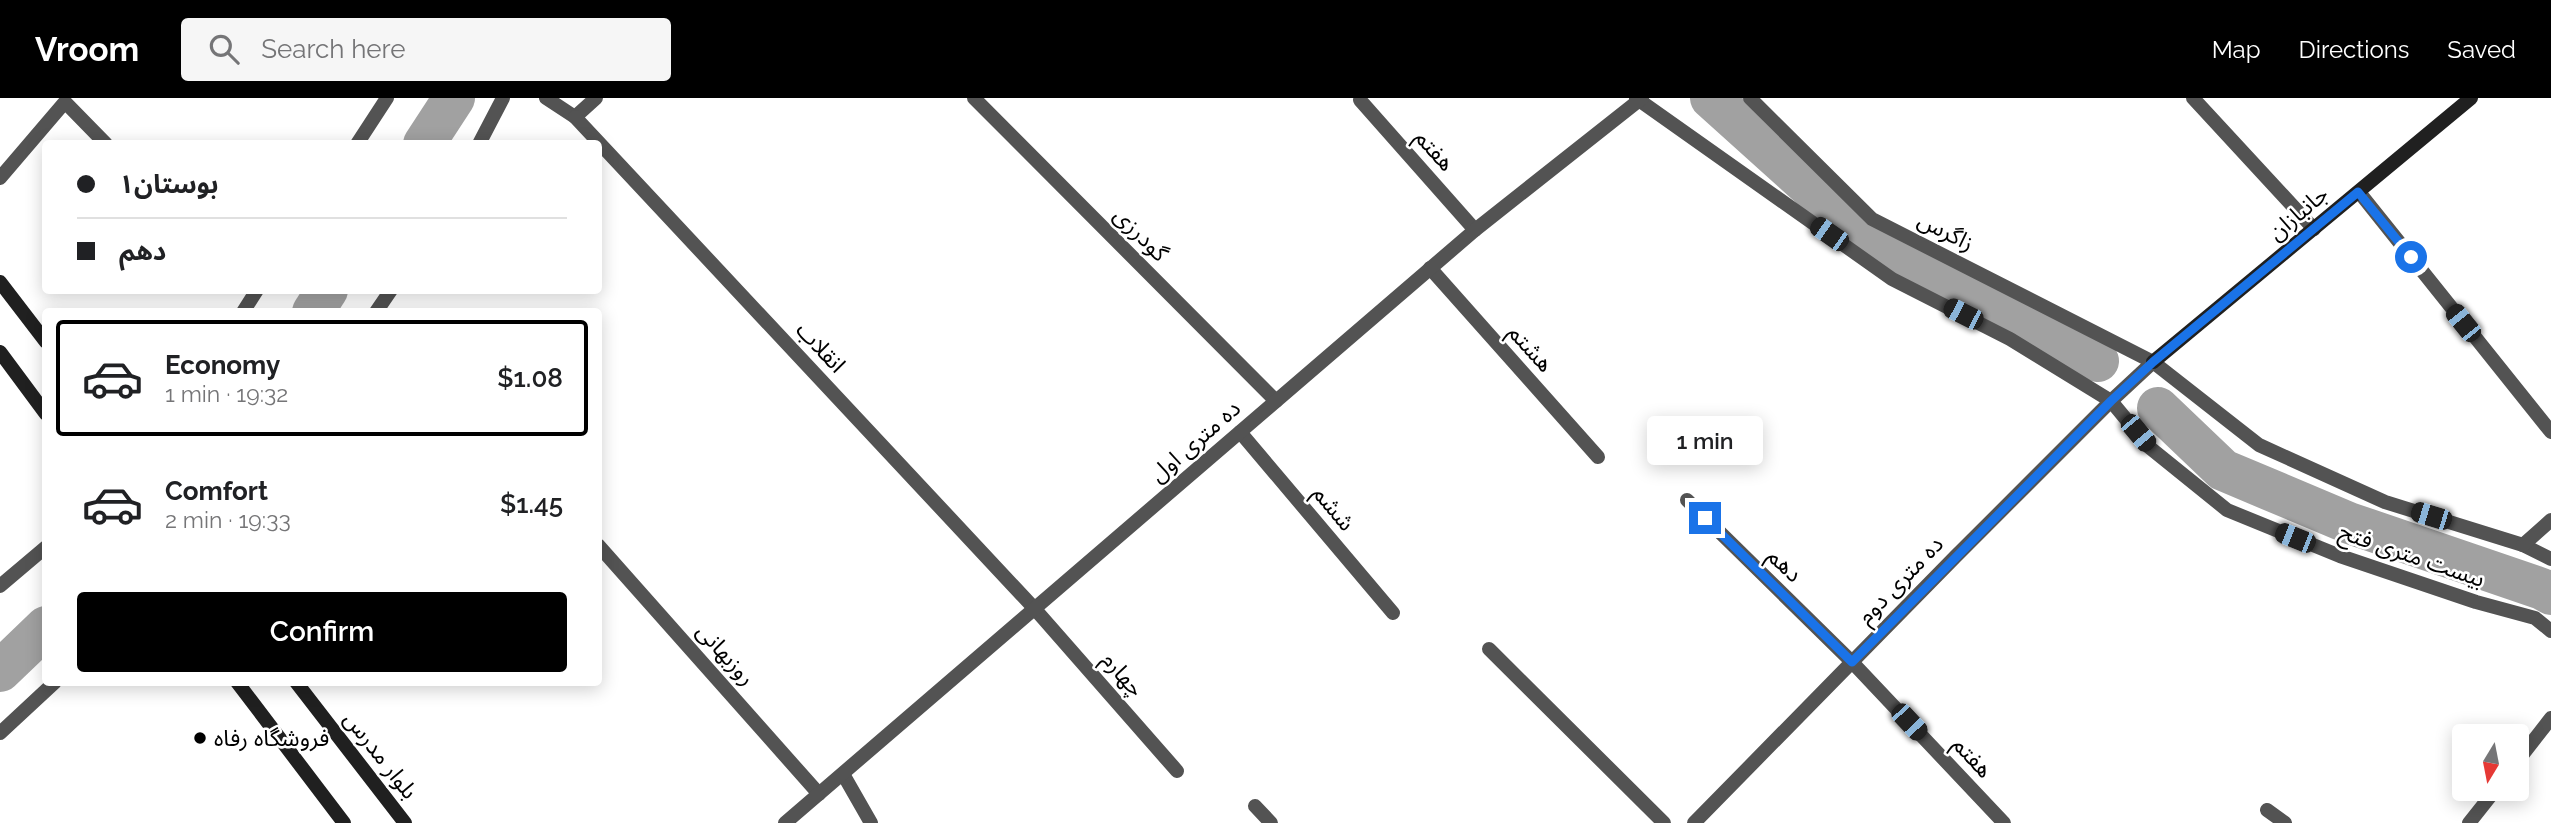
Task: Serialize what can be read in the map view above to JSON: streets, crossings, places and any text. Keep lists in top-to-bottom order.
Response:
{
  "streets": {
    "main road": ["جانبازان", "بلوار مدرس"],
    "street": [
      "هفتم",
      "زاگرس",
      "گودرزی",
      "انقلاب",
      "هشتم",
      "ده متری اول",
      "ششم",
      "بیست متری فتح",
      "دهم",
      "ده متری دوم",
      "روزبهانی",
      "چهارم"
    ]
  },
  "crossings": [
    ["هفتم", "ده متری اول"],
    ["هفتم", "دهم"],
    ["هفتم", "ده متری دوم"],
    ["جانبازان", "زاگرس"],
    ["جانبازان", "بیست متری فتح"],
    ["جانبازان", "ده متری دوم"],
    ["زاگرس", "بیست متری فتح"],
    ["زاگرس", "ده متری دوم"],
    ["گودرزی", "ده متری اول"],
    ["انقلاب", "ده متری اول"],
    ["انقلاب", "چهارم"],
    ["هشتم", "ده متری اول"],
    ["ده متری اول", "ششم"],
    ["ده متری اول", "بیست متری فتح"],
    ["ده متری اول", "روزبهانی"],
    ["ده متری اول", "چهارم"],
    ["بیست متری فتح", "ده متری دوم"],
    ["دهم", "ده متری دوم"]
  ],
  "places": ["فروشگاه رفاه"],
  "north": "bottom",
  "page": {
    "header": "Vroom",
    "search": "Search here",
    "nav": ["Map", "Directions", "Saved"],
    "banner": ["بوستان۱", "دهم"],
    "list": [
      {
        "name": "Economy",
        "note": "1 min · 19:32",
        "value": "$1.08"
      },
      {
        "name": "Comfort",
        "note": "2 min · 19:33",
        "value": "$1.45"
      }
    ],
    "bubble": "1 min",
    "buttons": "Confirm"
  }
}
